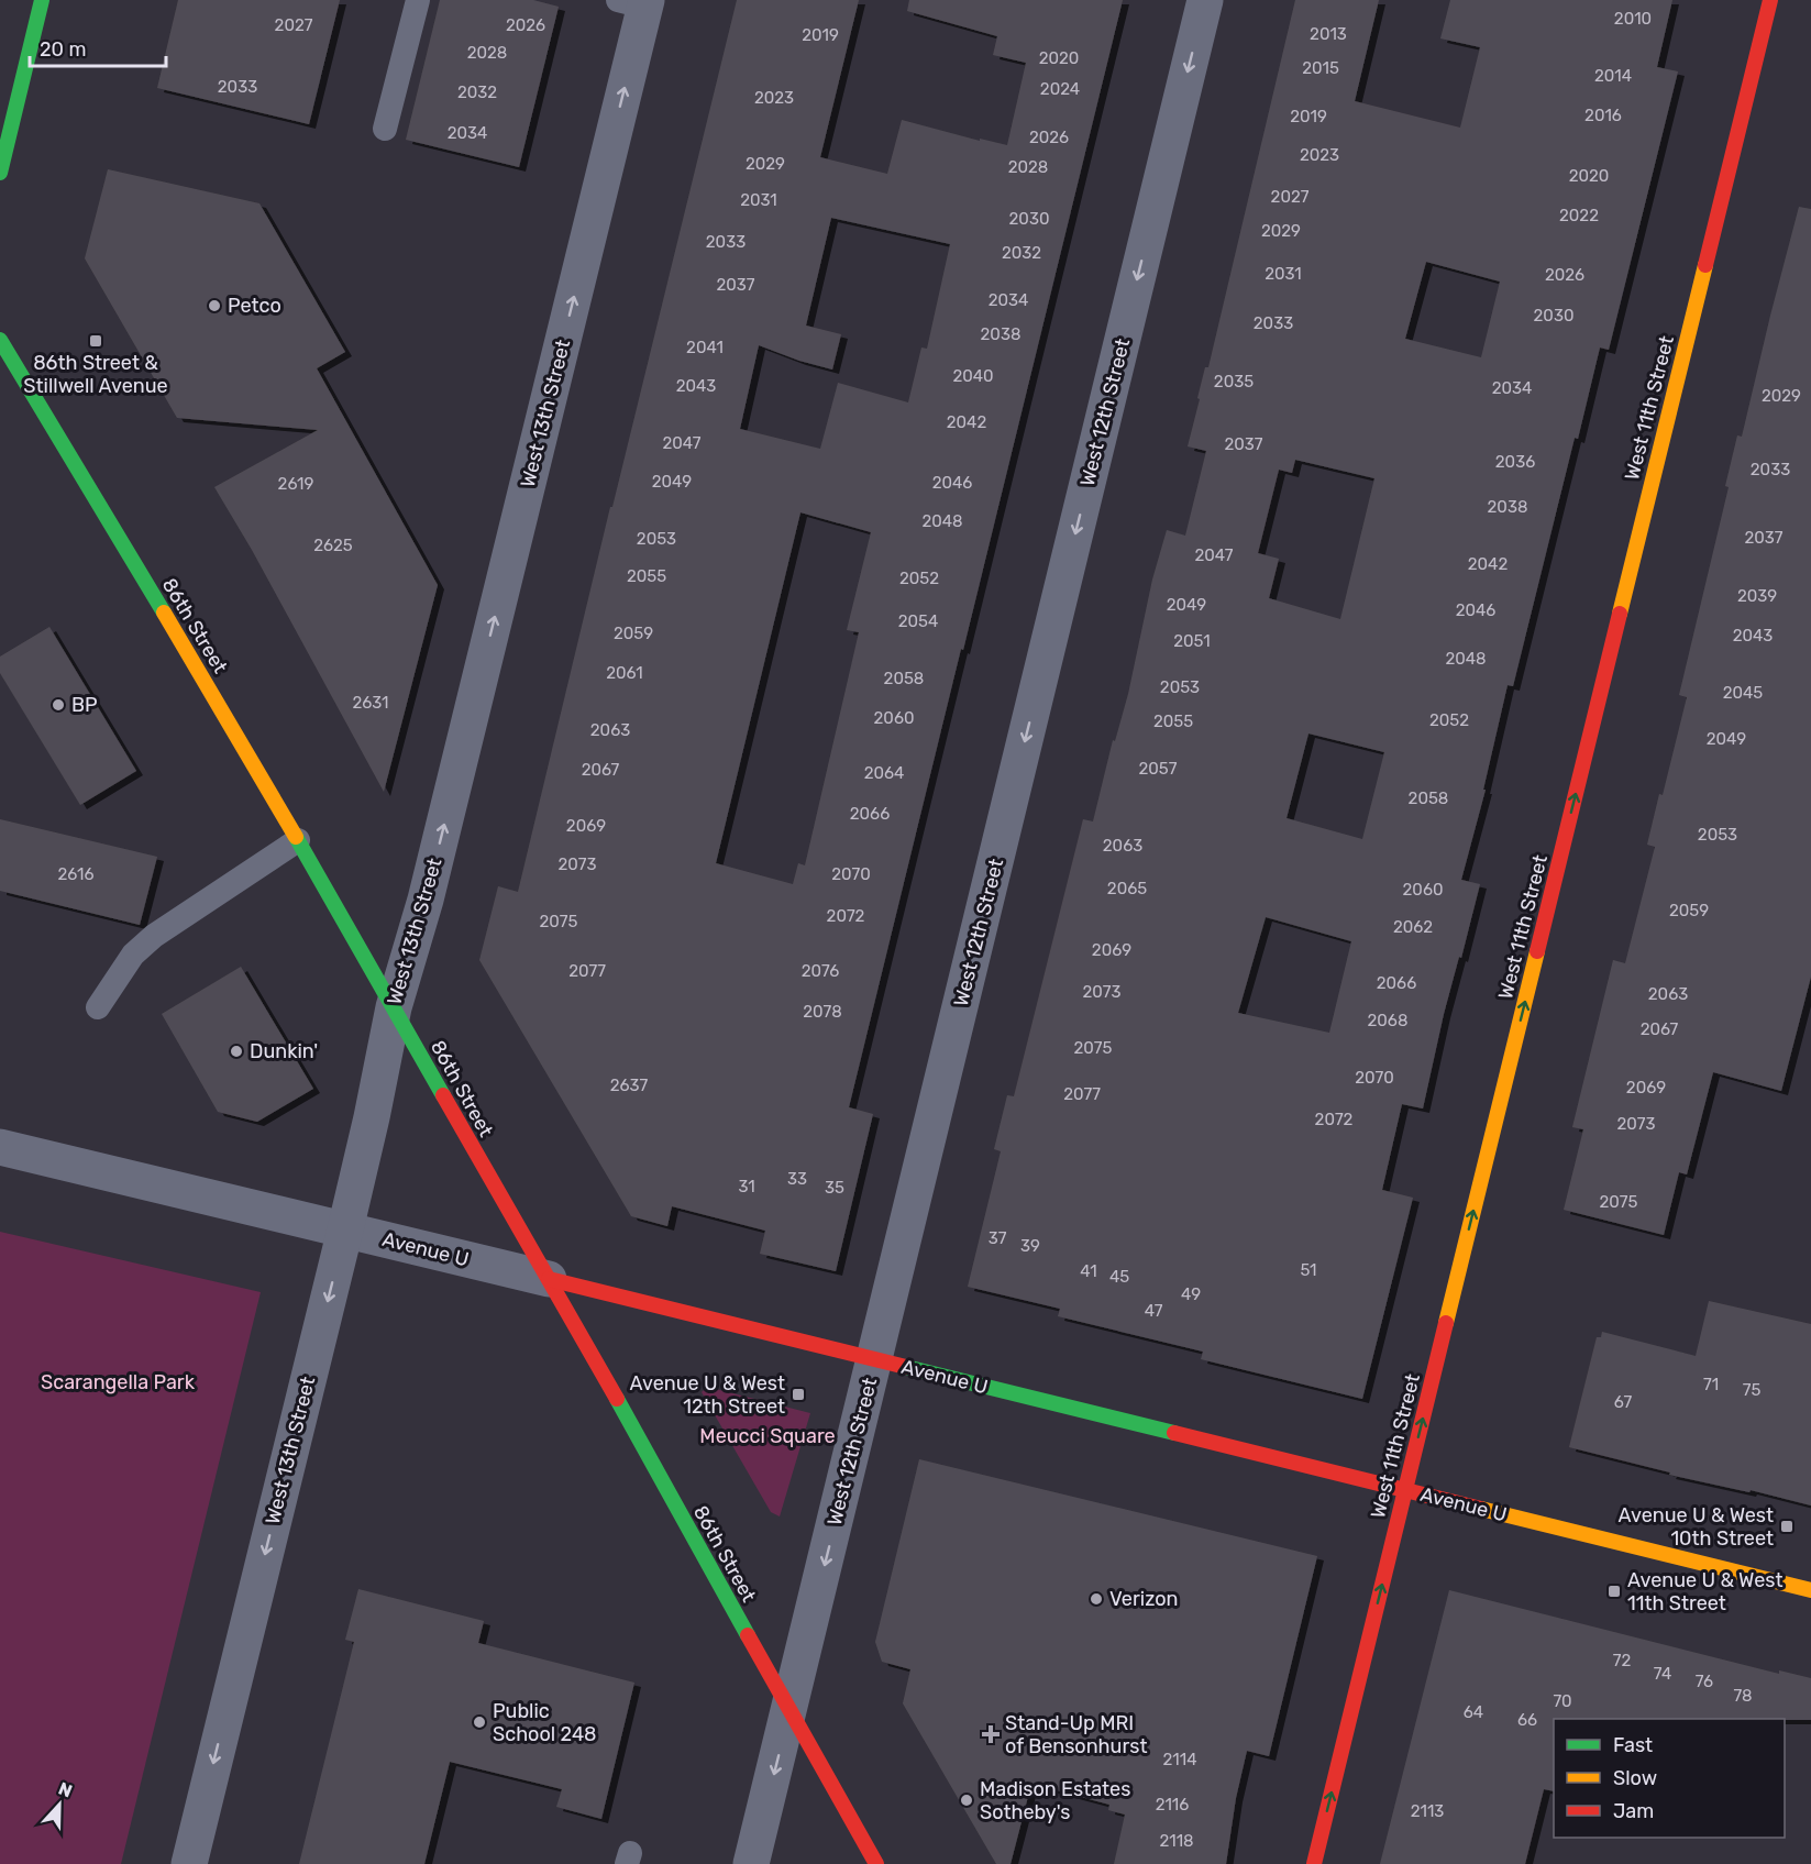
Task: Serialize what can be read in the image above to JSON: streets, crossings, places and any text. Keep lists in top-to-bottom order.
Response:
{
  "streets": {
    "main road": ["West 11th Street", "86th Street", "Avenue U"],
    "street": ["West 12th Street", "West 13th Street"]
  },
  "crossings": [
    ["West 11th Street", "Avenue U"],
    ["West 12th Street", "86th Street"],
    ["West 12th Street", "Avenue U"],
    ["West 13th Street", "86th Street"],
    ["West 13th Street", "Avenue U"],
    ["86th Street", "Avenue U"]
  ],
  "one_way": ["West 11th Street", "West 12th Street"],
  "parks": ["Scarangella Park", "Meucci Square"],
  "places": {
    "other": [
      "Petco",
      "BP",
      "Dunkin'",
      "Verizon",
      "Public School 248",
      "Madison Estates Sotheby's"
    ],
    "transit": [
      "86th Street & Stillwell Avenue",
      "Avenue U & West 12th Street",
      "Avenue U & West 10th Street",
      "Avenue U & West 11th Street"
    ],
    "health": ["Stand-Up MRI of Bensonhurst"]
  },
  "house_numbers": [
    "2010",
    "2027",
    "2026",
    "2013",
    "2019",
    "2028",
    "2020",
    "2015",
    "2014",
    "2033",
    "2024",
    "2032",
    "2023",
    "2016",
    "2019",
    "2034",
    "2026",
    "2023",
    "2029",
    "2028",
    "2020",
    "2027",
    "2031",
    "2022",
    "2030",
    "2029",
    "2033",
    "2032",
    "2031",
    "2026",
    "2037",
    "2034",
    "2030",
    "2033",
    "2038",
    "2041",
    "2040",
    "2035",
    "2043",
    "2034",
    "2029",
    "2042",
    "2047",
    "2037",
    "2036",
    "2033",
    "2049",
    "2046",
    "2619",
    "2038",
    "2048",
    "2037",
    "2053",
    "2625",
    "2047",
    "2042",
    "2055",
    "2052",
    "2039",
    "2049",
    "2046",
    "2054",
    "2059",
    "2043",
    "2051",
    "2048",
    "2061",
    "2058",
    "2053",
    "2045",
    "2631",
    "2060",
    "2052",
    "2055",
    "2063",
    "2049",
    "2057",
    "2067",
    "2064",
    "2058",
    "2066",
    "2069",
    "2053",
    "2063",
    "2073",
    "2616",
    "2070",
    "2065",
    "2060",
    "2059",
    "2072",
    "2075",
    "2062",
    "2069",
    "2077",
    "2076",
    "2066",
    "2073",
    "2063",
    "2078",
    "2068",
    "2067",
    "2075",
    "2070",
    "2637",
    "2069",
    "2077",
    "2072",
    "2073",
    "33",
    "31",
    "35",
    "2075",
    "37",
    "39",
    "51",
    "41",
    "45",
    "49",
    "47",
    "71",
    "75",
    "67",
    "72",
    "74",
    "76",
    "78",
    "70",
    "64",
    "66",
    "2114",
    "2116",
    "2113",
    "2118"
  ],
  "legend": ["Fast", "Slow", "Jam"],
  "scale_bar": "20 m",
  "north": "top"
}
